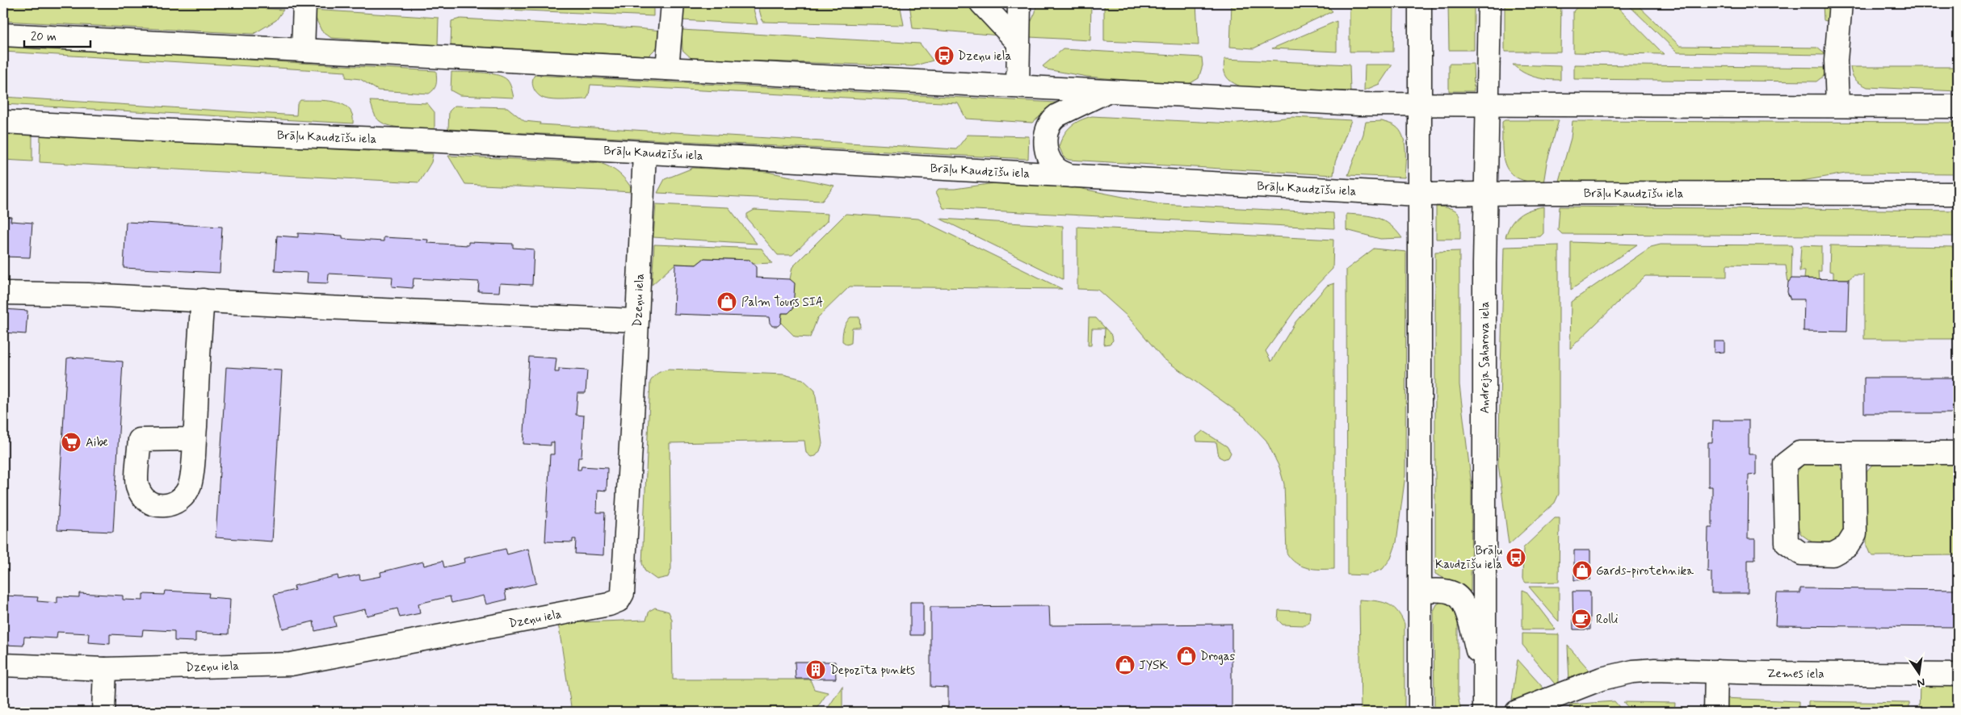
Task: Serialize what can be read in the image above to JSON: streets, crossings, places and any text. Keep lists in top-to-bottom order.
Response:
{
  "streets": {
    "street": [
      "Brāļu Kaudzīšu iela",
      "Dzeņu iela",
      "Andreja Saharova iela",
      "Zemes iela"
    ]
  },
  "crossings": [
    ["Brāļu Kaudzīšu iela", "Dzeņu iela"],
    ["Brāļu Kaudzīšu iela", "Andreja Saharova iela"]
  ],
  "places": {
    "bus stop": ["Dzeņu iela", "Brāļu Kaudzīšu iela"],
    "shop": [
      "Palm Tours SIA",
      "Gards-pirotehnika",
      "Drogas",
      "JYSK"
    ],
    "supermarket": ["Aibe"],
    "cafe": ["Rolli"],
    "building": ["Depozīta punkts"]
  },
  "scale_bar": "20 m",
  "north": "bottom"
}
